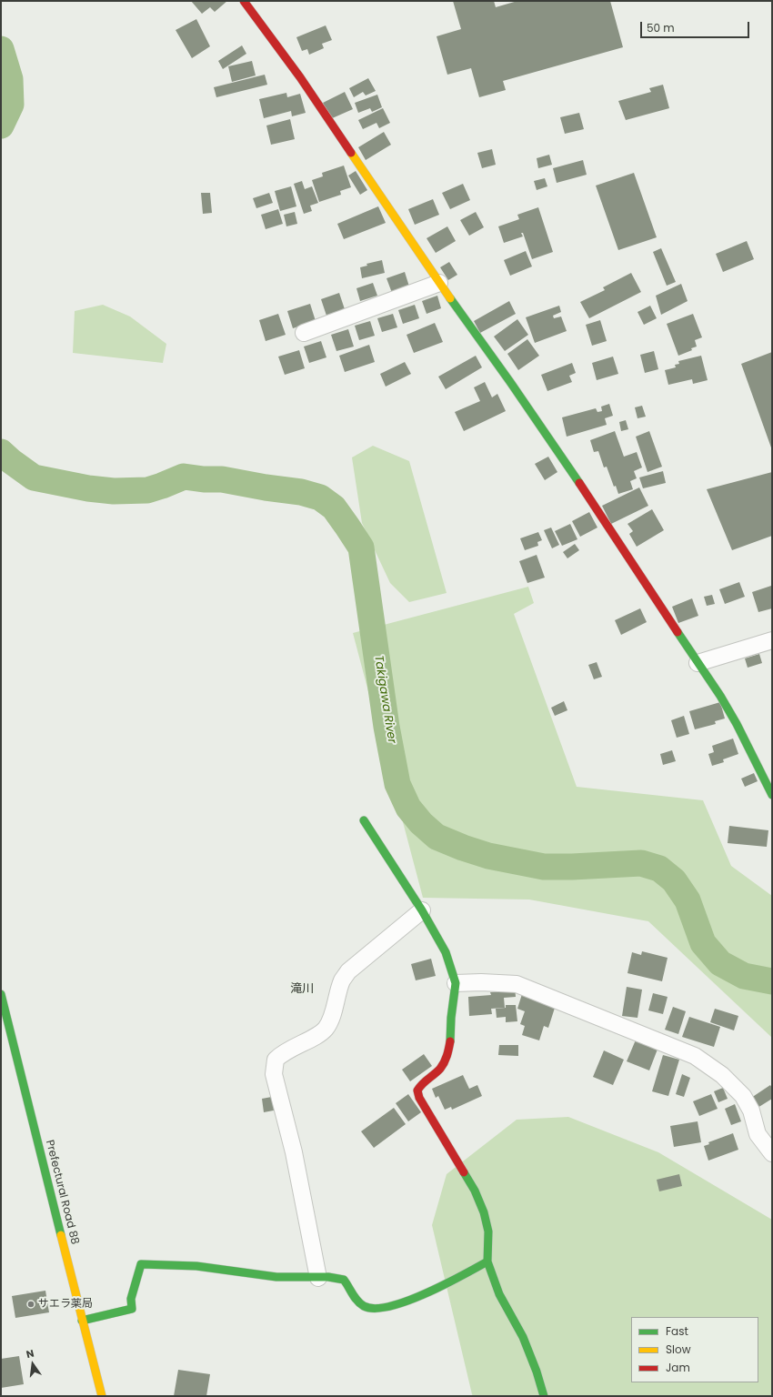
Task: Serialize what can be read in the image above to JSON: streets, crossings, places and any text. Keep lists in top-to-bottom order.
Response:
{
  "streets": {
    "street": ["Prefectural Road 88"]
  },
  "districts": ["滝川"],
  "water": ["Takigawa River"],
  "places": ["サエラ薬局"],
  "legend": ["Fast", "Slow", "Jam"],
  "scale_bar": "50 m",
  "north": "top"
}
